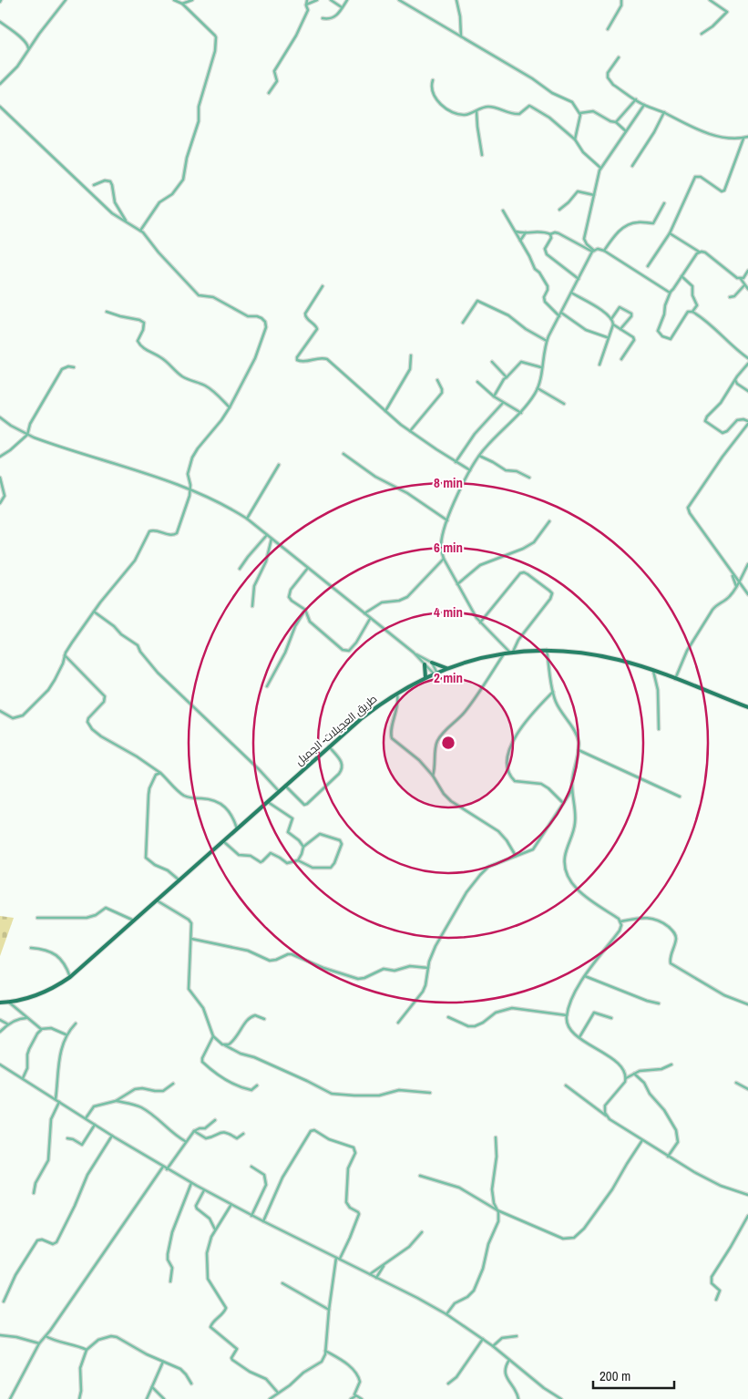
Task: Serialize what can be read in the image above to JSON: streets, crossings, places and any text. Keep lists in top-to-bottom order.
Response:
{
  "streets": {
    "main road": ["طريق العجيلات- الجميل"]
  },
  "scale_bar": "200 m",
  "rings": [
    "8 min",
    "6 min",
    "4 min",
    "2 min"
  ]
}
